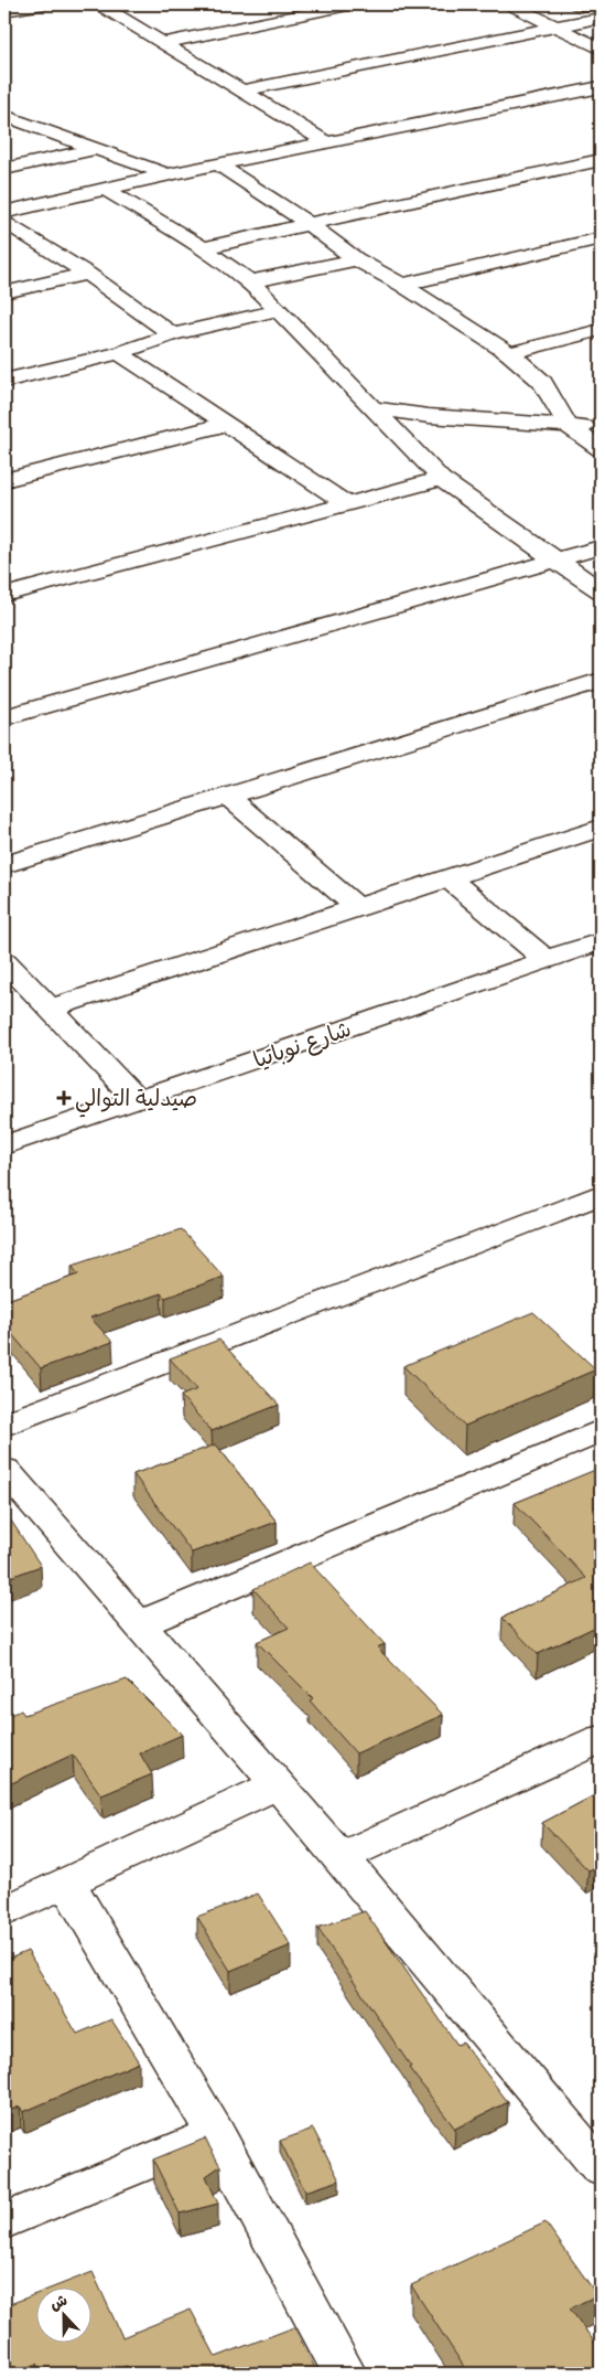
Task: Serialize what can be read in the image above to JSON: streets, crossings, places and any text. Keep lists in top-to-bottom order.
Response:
{
  "streets": {
    "street": ["شارع نوباتيا"]
  },
  "places": {
    "health": ["صيدلية التوالي"]
  },
  "north": "top"
}
